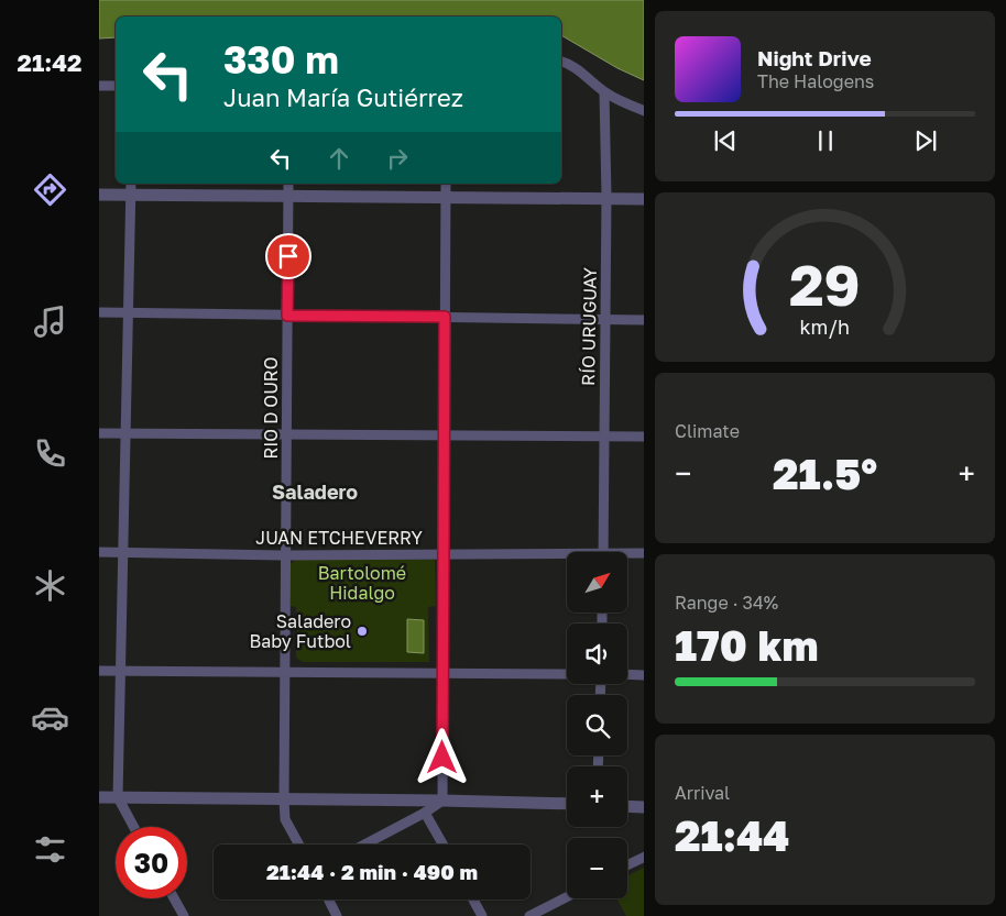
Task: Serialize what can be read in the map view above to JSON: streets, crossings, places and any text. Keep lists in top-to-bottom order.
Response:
{
  "streets": {
    "street": ["RÍO URUGUAY", "RIO D OURO", "JUAN ETCHEVERRY"]
  },
  "crossings": [
    ["RIO D OURO", "JUAN ETCHEVERRY"]
  ],
  "districts": ["Saladero"],
  "parks": ["Bartolomé Hidalgo"],
  "places": ["Saladero Baby Futbol"],
  "north": "top right",
  "page": {
    "tabs": "21:42",
    "turn": ["330 m", "Juan María Gutiérrez"],
    "song": ["Night Drive", "The Halogens"],
    "tile": [
      "Climate",
      ["Range · 34%", "170 km"],
      ["Arrival", "21:44"]
    ],
    "heat": ["−", "21.5°", "+"],
    "map_buttons": ["+", "−"],
    "limit": "30",
    "trip": "21:44 · 2 min · 490 m",
    "gauge": ["29", "km/h"]
  }
}
